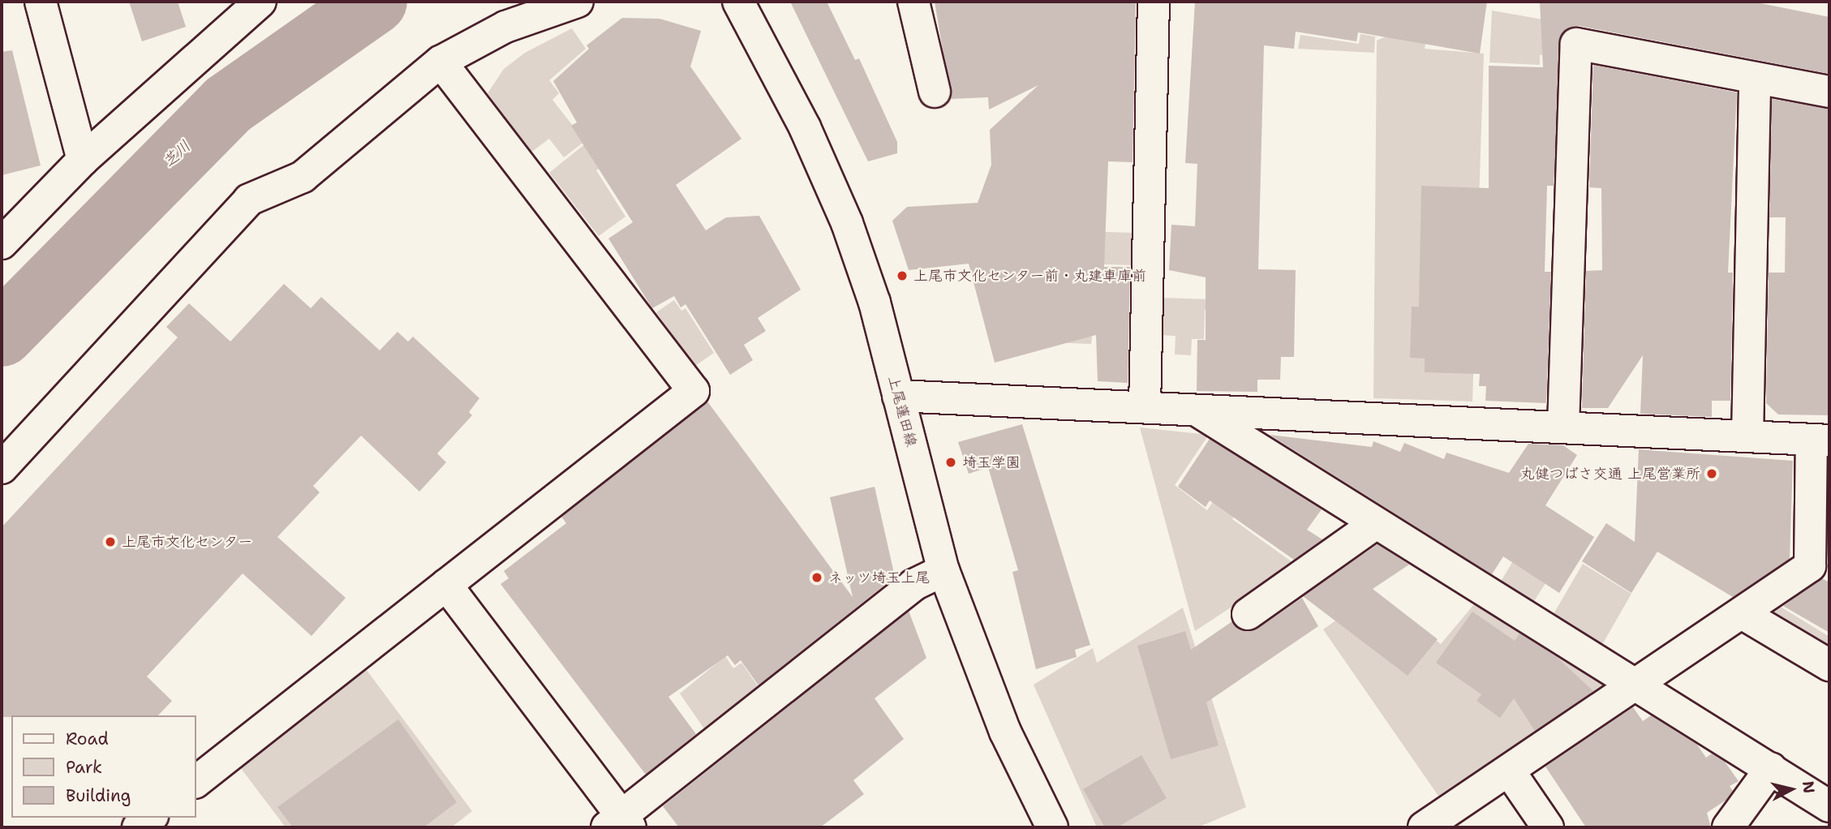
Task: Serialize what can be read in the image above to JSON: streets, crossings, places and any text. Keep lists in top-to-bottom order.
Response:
{
  "streets": {
    "street": ["上尾蓮田線"]
  },
  "water": ["芝川"],
  "places": [
    "上尾市文化センター前・丸建車庫前",
    "埼玉学園",
    "丸健つばさ交通 上尾営業所",
    "上尾市文化センター",
    "ネッツ埼玉上尾"
  ],
  "legend": ["Road", "Park", "Building"],
  "north": "right"
}
